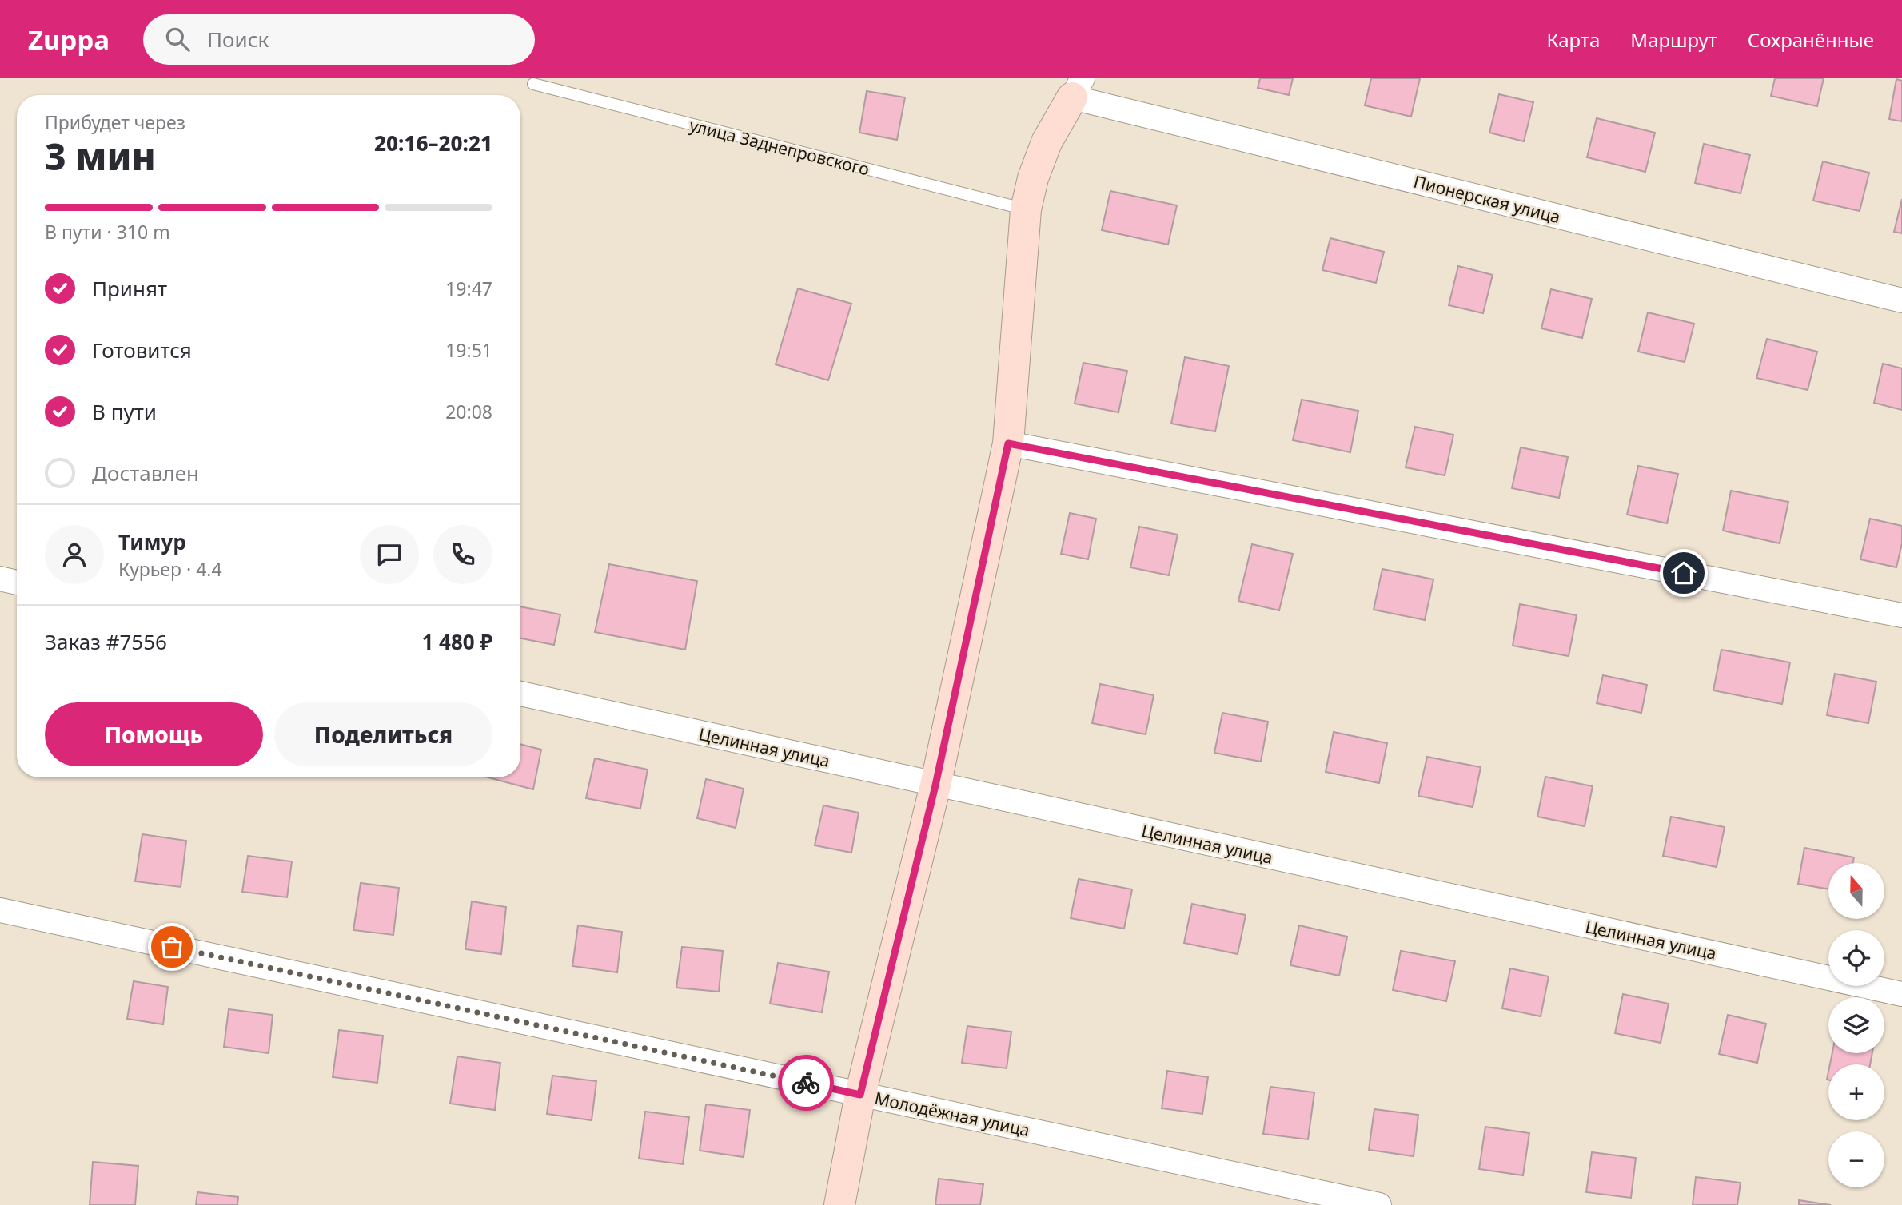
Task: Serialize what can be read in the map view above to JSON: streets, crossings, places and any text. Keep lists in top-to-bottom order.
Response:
{
  "streets": {
    "street": ["Пионерская улица", "Целинная улица", "Молодёжная улица"],
    "lane": ["улица Заднепровского"]
  },
  "north": "top",
  "page": {
    "header": "Zuppa",
    "search": "Поиск",
    "nav": ["Карта", "Маршрут", "Сохранённые"],
    "heading": ["3 мин", "Прибудет через", "20:16–20:21"],
    "panel": [
      "Тимур",
      "Курьер · 4.4",
      "Заказ #7556",
      "1 480 ₽"
    ],
    "bar": "В пути · 310 m",
    "list": [
      ["Принят", "19:47"],
      ["Готовится", "19:51"],
      ["В пути", "20:08"],
      "Доставлен"
    ],
    "buttons": ["Помощь", "Поделиться"],
    "map_buttons": ["+", "−"]
  }
}
